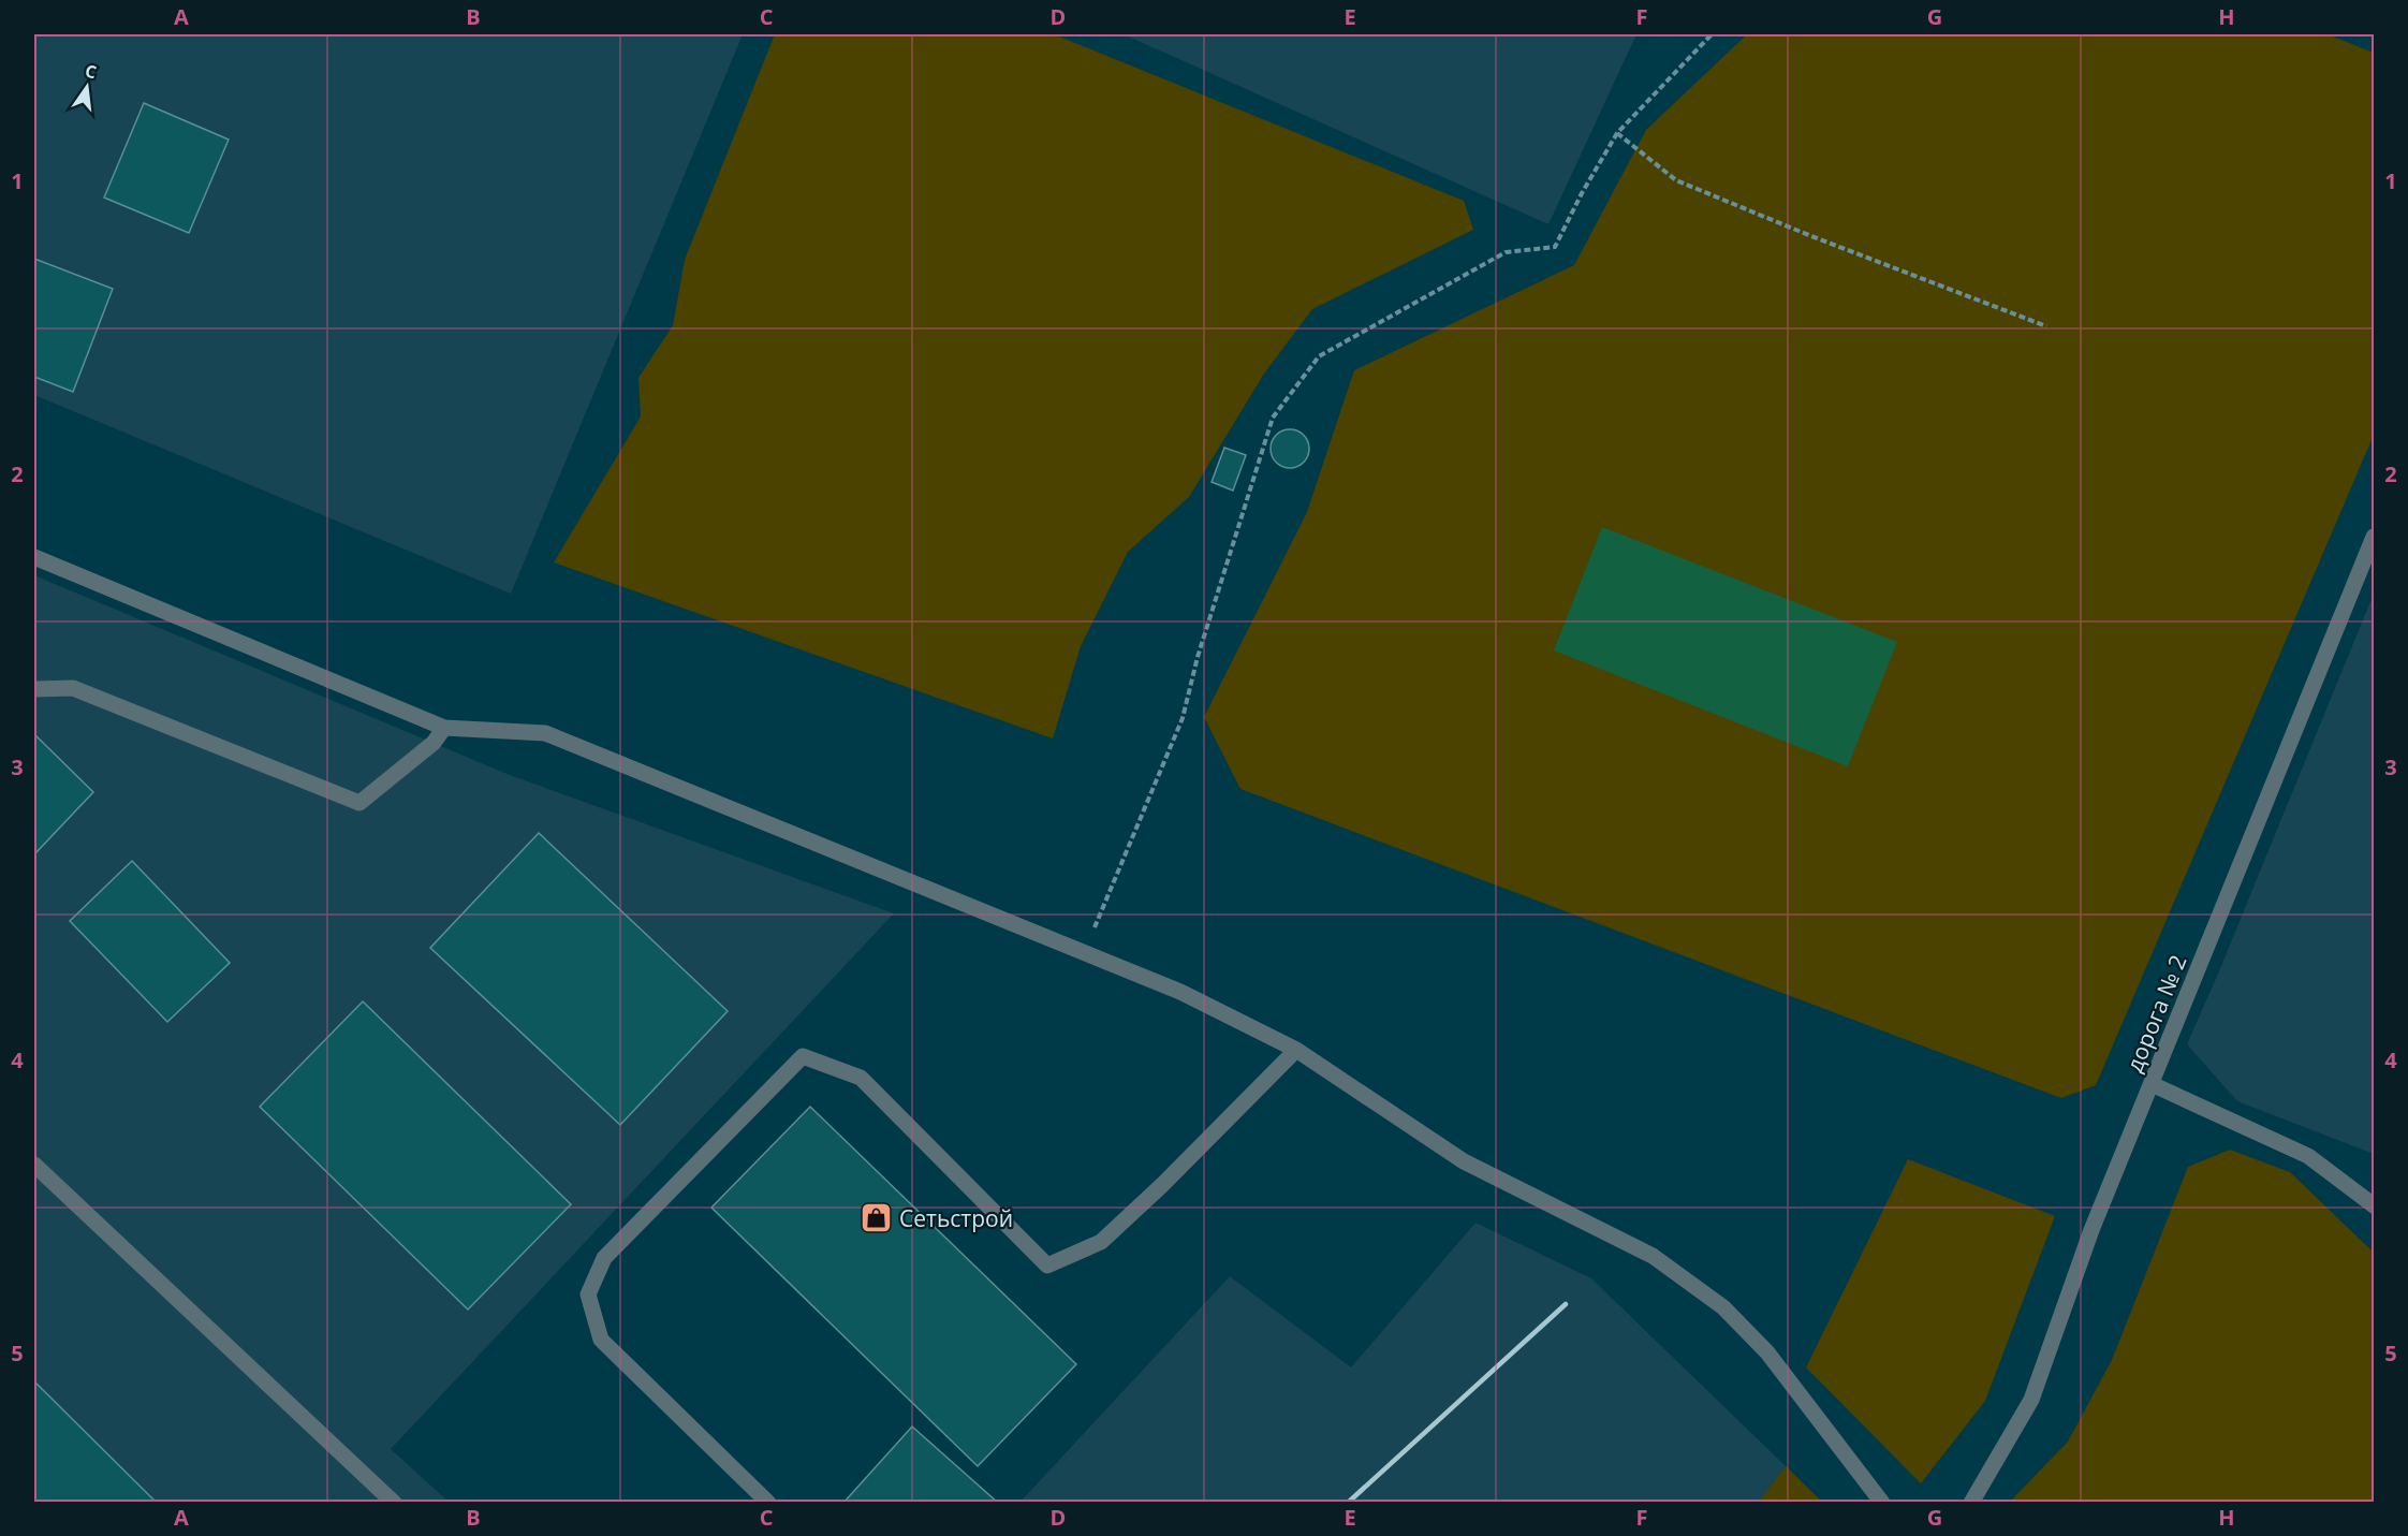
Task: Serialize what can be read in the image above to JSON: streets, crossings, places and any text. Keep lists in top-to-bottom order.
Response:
{
  "streets": {
    "street": ["дорога № 2"]
  },
  "places": {
    "shop": ["Сетьстрой"]
  },
  "north": "top",
  "grid": {
    "columns": [
      "A",
      "B",
      "C",
      "D",
      "E",
      "F",
      "G",
      "H"
    ],
    "rows": [
      "1",
      "2",
      "3",
      "4",
      "5"
    ]
  }
}
